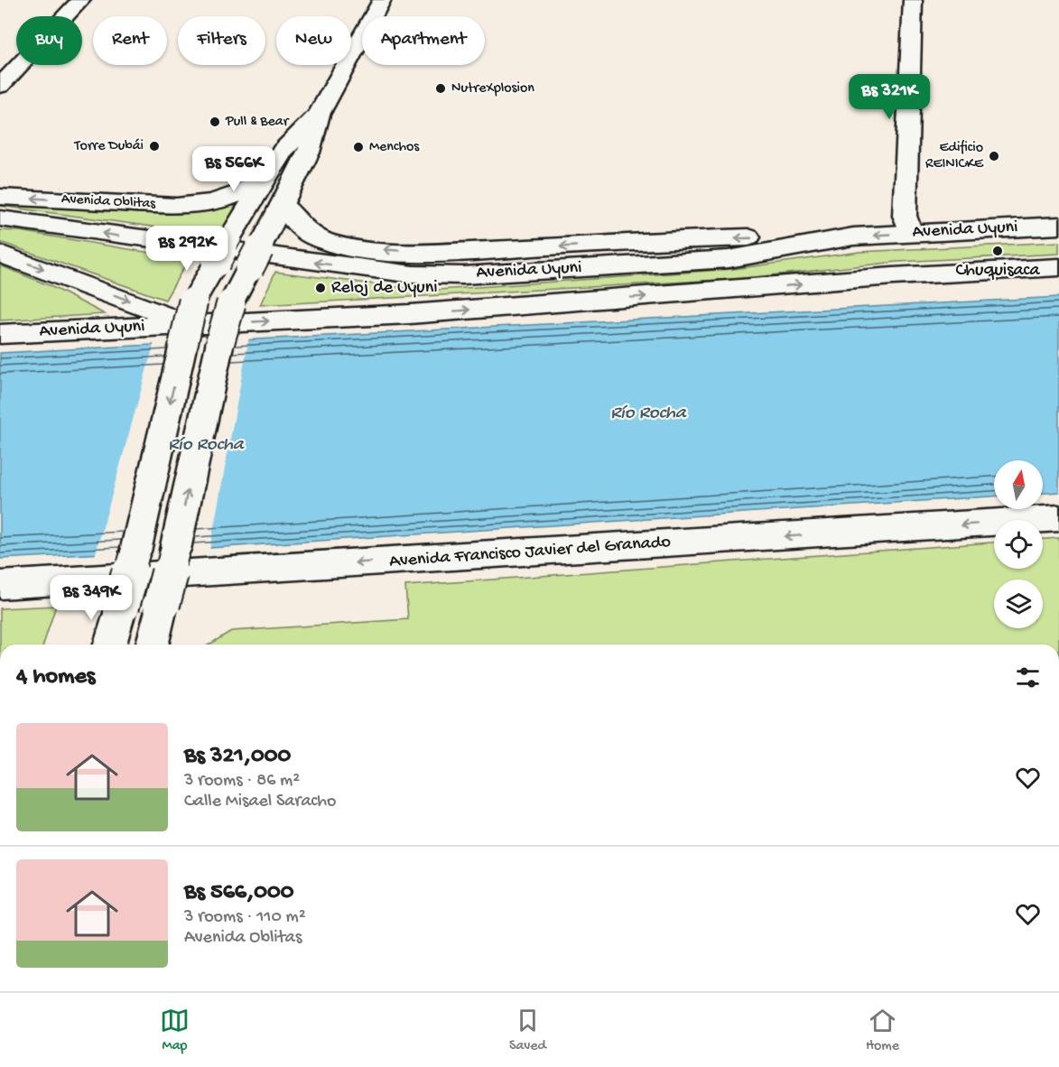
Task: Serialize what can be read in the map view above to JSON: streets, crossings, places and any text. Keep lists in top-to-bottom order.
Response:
{
  "streets": {
    "main road": ["Avenida Oblitas", "Avenida Uyuni", "Avenida Francisco Javier del Granado"]
  },
  "one_way": ["Avenida Oblitas", "Avenida Francisco Javier del Granado"],
  "water": ["Río Rocha"],
  "places": [
    "NutreXplosion",
    "Pull & Bear",
    "Torre Dubái",
    "Menchos",
    "Edificio REINICKE",
    "Chuquisaca",
    "Reloj de Uyuni"
  ],
  "north": "top",
  "page": {
    "chip": [
      "Buy",
      "Rent",
      "Filters",
      "New",
      "Apartment"
    ],
    "price": [
      "Bs 321K",
      "Bs 566K",
      "Bs 292K",
      "Bs 349K"
    ],
    "heading": "4 homes",
    "list": [
      {
        "name": "Bs 321,000",
        "note": "3 rooms · 86 m² · Calle Misael Saracho"
      },
      {
        "name": "Bs 566,000",
        "note": "3 rooms · 110 m² · Avenida Oblitas"
      }
    ],
    "tabs": ["Map", "Saved", "Home"]
  }
}
